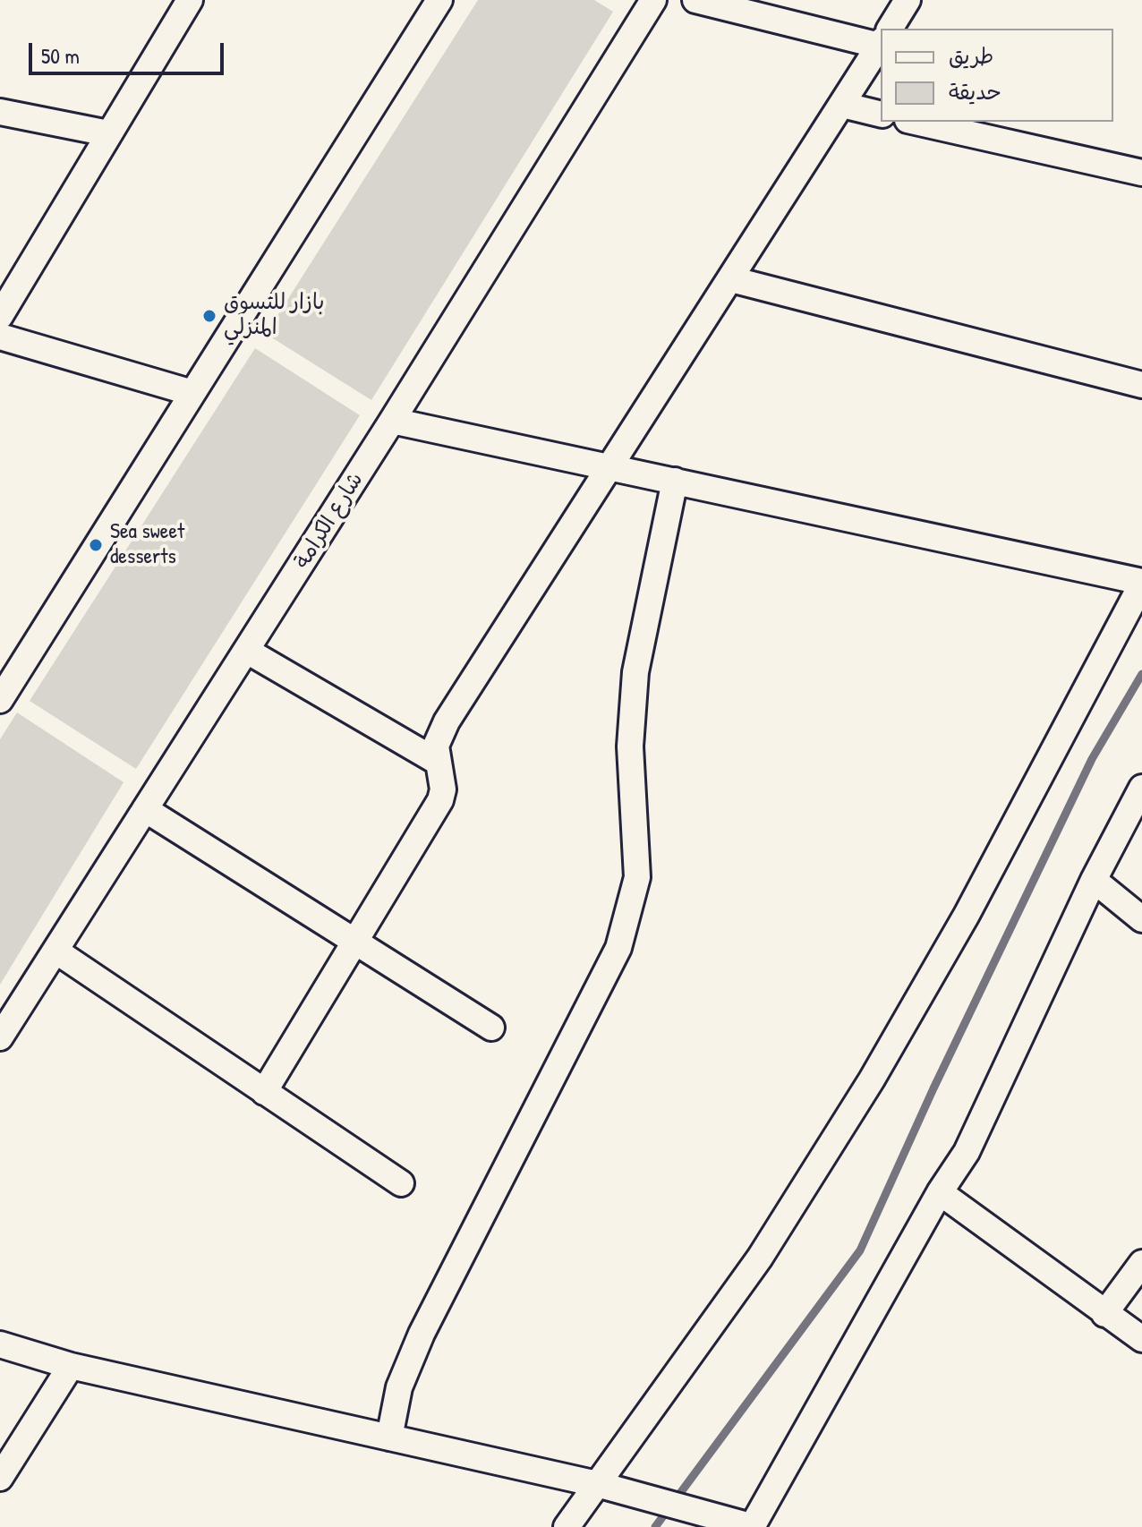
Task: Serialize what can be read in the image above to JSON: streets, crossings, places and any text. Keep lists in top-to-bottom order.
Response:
{
  "streets": {
    "street": ["شارع الكرامة"]
  },
  "places": ["بازار للتسوق المنزلي", "Sea sweet desserts"],
  "legend": ["طريق", "حديقة"],
  "scale_bar": "50 m"
}
